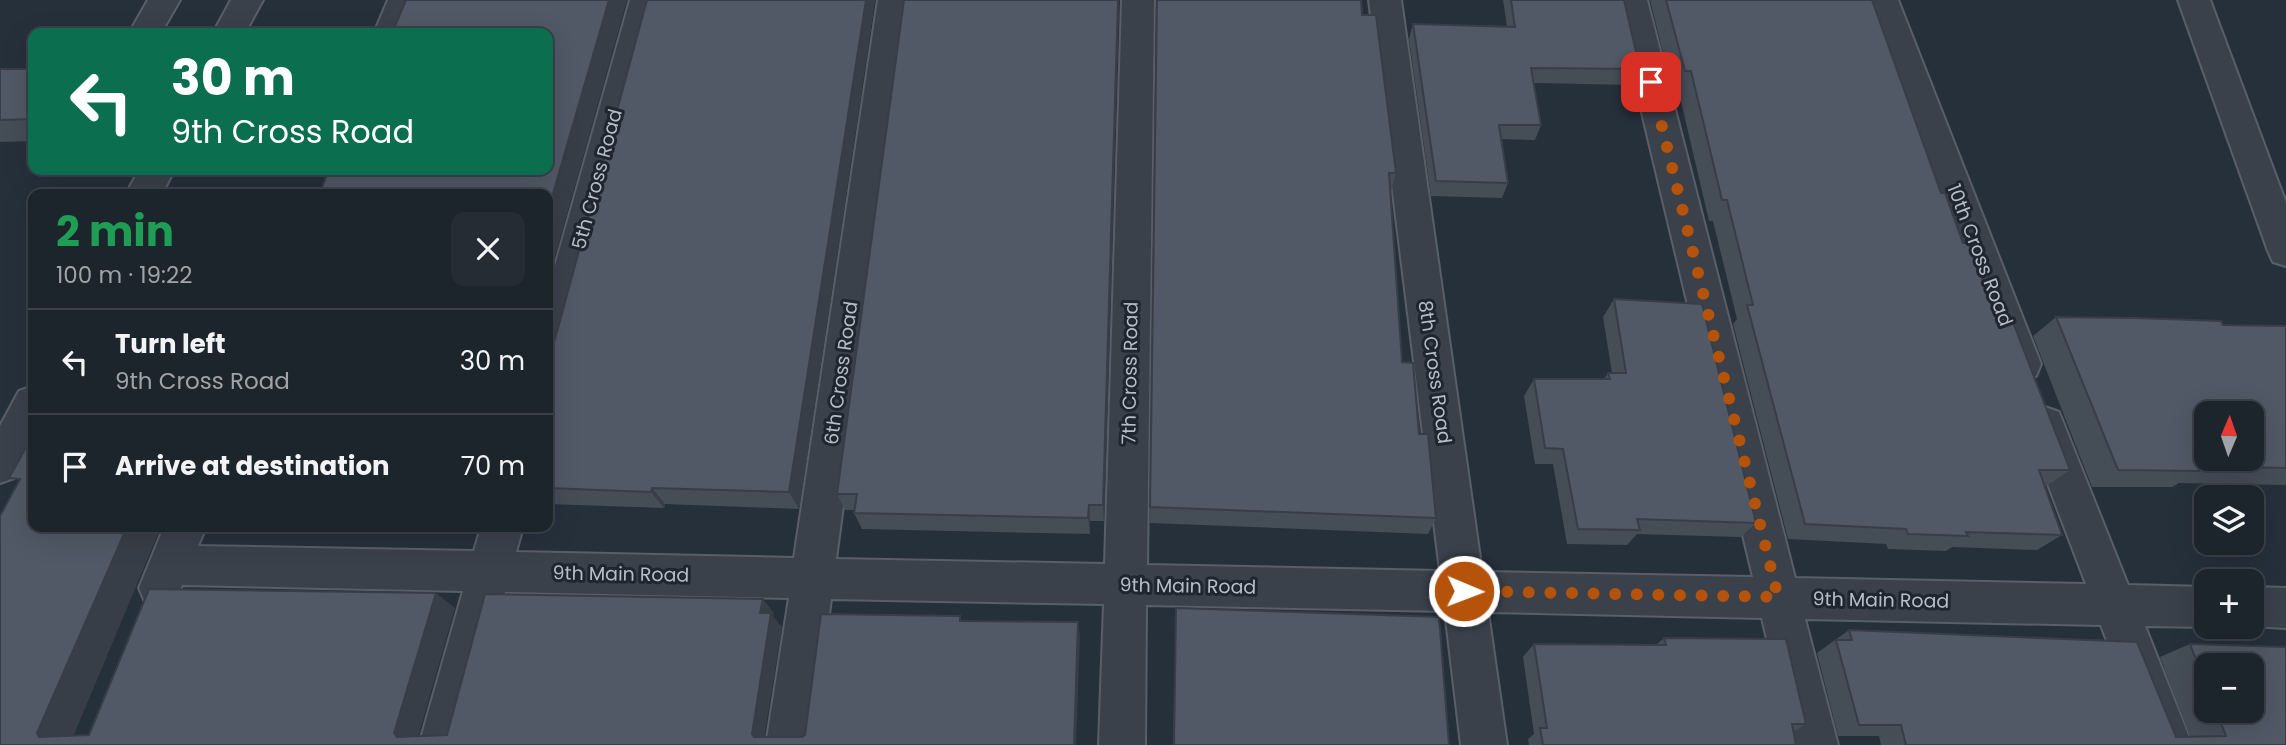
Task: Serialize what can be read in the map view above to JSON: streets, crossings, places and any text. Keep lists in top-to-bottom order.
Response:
{
  "streets": {
    "street": [
      "5th Cross Road",
      "10th Cross Road",
      "8th Cross Road",
      "6th Cross Road",
      "7th Cross Road",
      "9th Main Road"
    ]
  },
  "crossings": [
    ["10th Cross Road", "9th Main Road"],
    ["8th Cross Road", "9th Main Road"],
    ["6th Cross Road", "9th Main Road"],
    ["7th Cross Road", "9th Main Road"]
  ],
  "north": "top",
  "page": {
    "turn": ["30 m", "9th Cross Road"],
    "heading": ["2 min", "100 m · 19:22"],
    "list": [
      {
        "name": "Turn left",
        "note": "9th Cross Road",
        "value": "30 m"
      },
      {
        "name": "Arrive at destination",
        "value": "70 m"
      }
    ],
    "map_buttons": ["+", "−"]
  }
}
